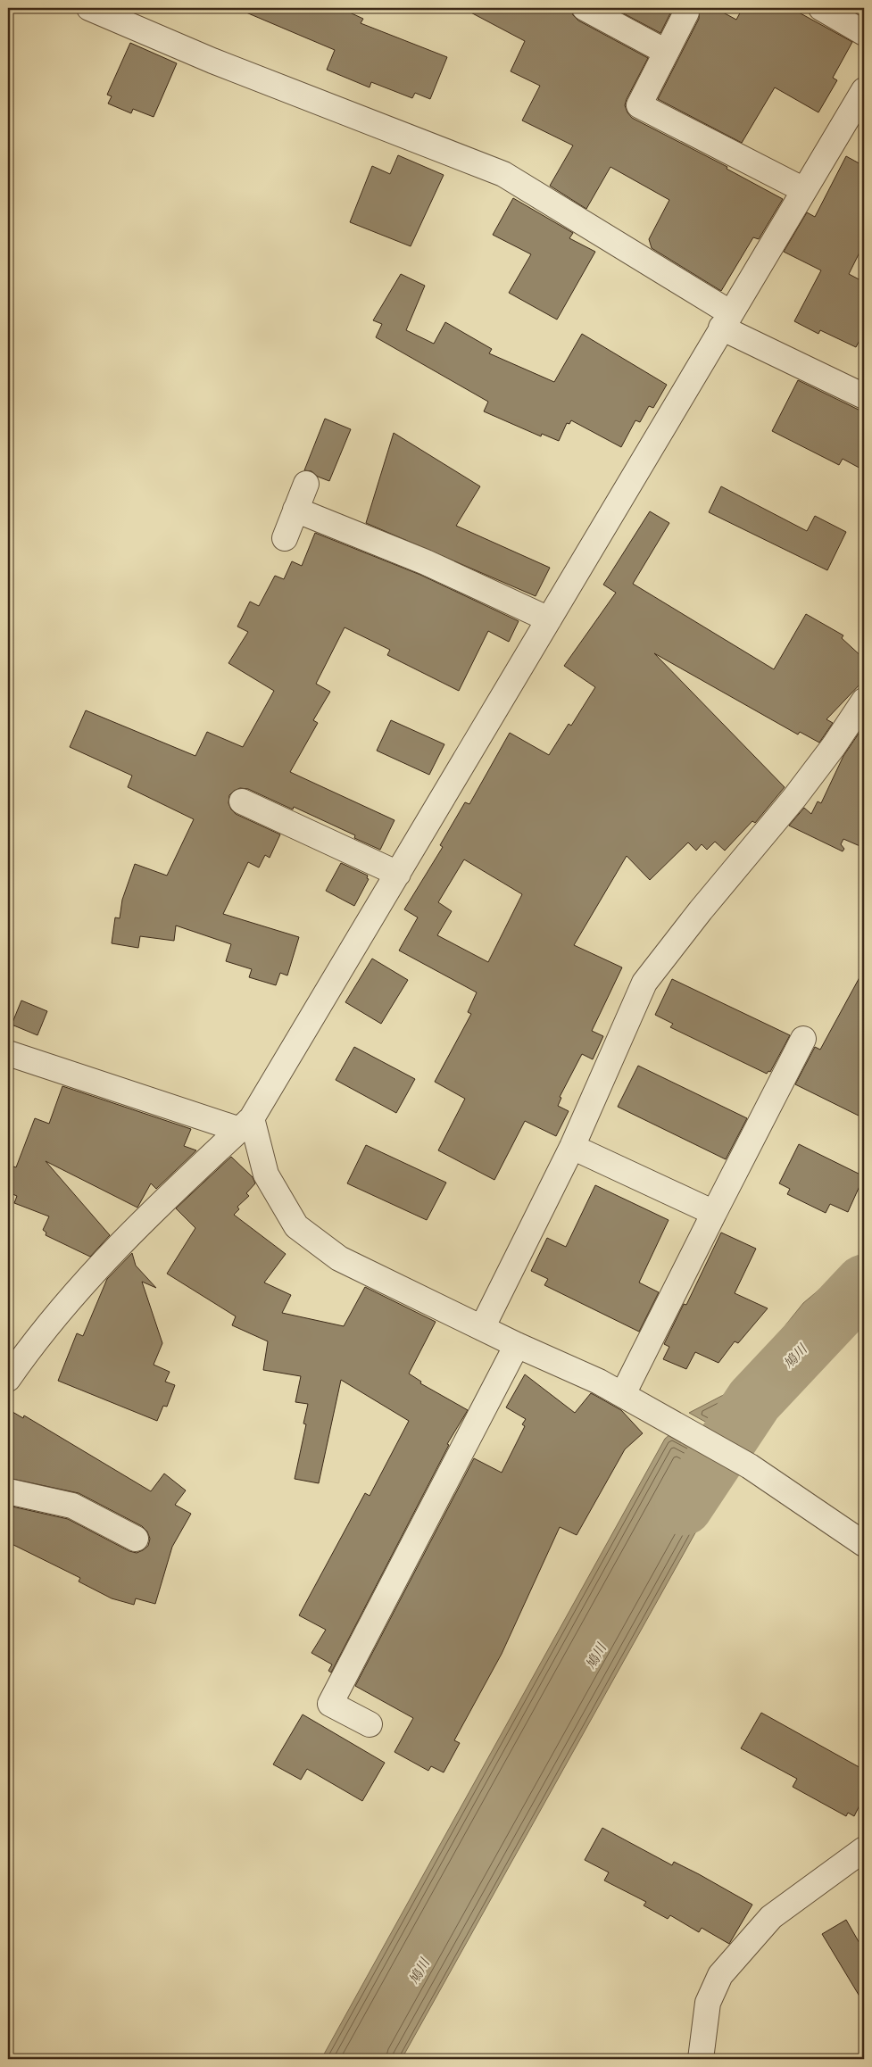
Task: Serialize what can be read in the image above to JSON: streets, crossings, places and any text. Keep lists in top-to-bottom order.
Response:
{
  "water": ["鳩川"]
}
